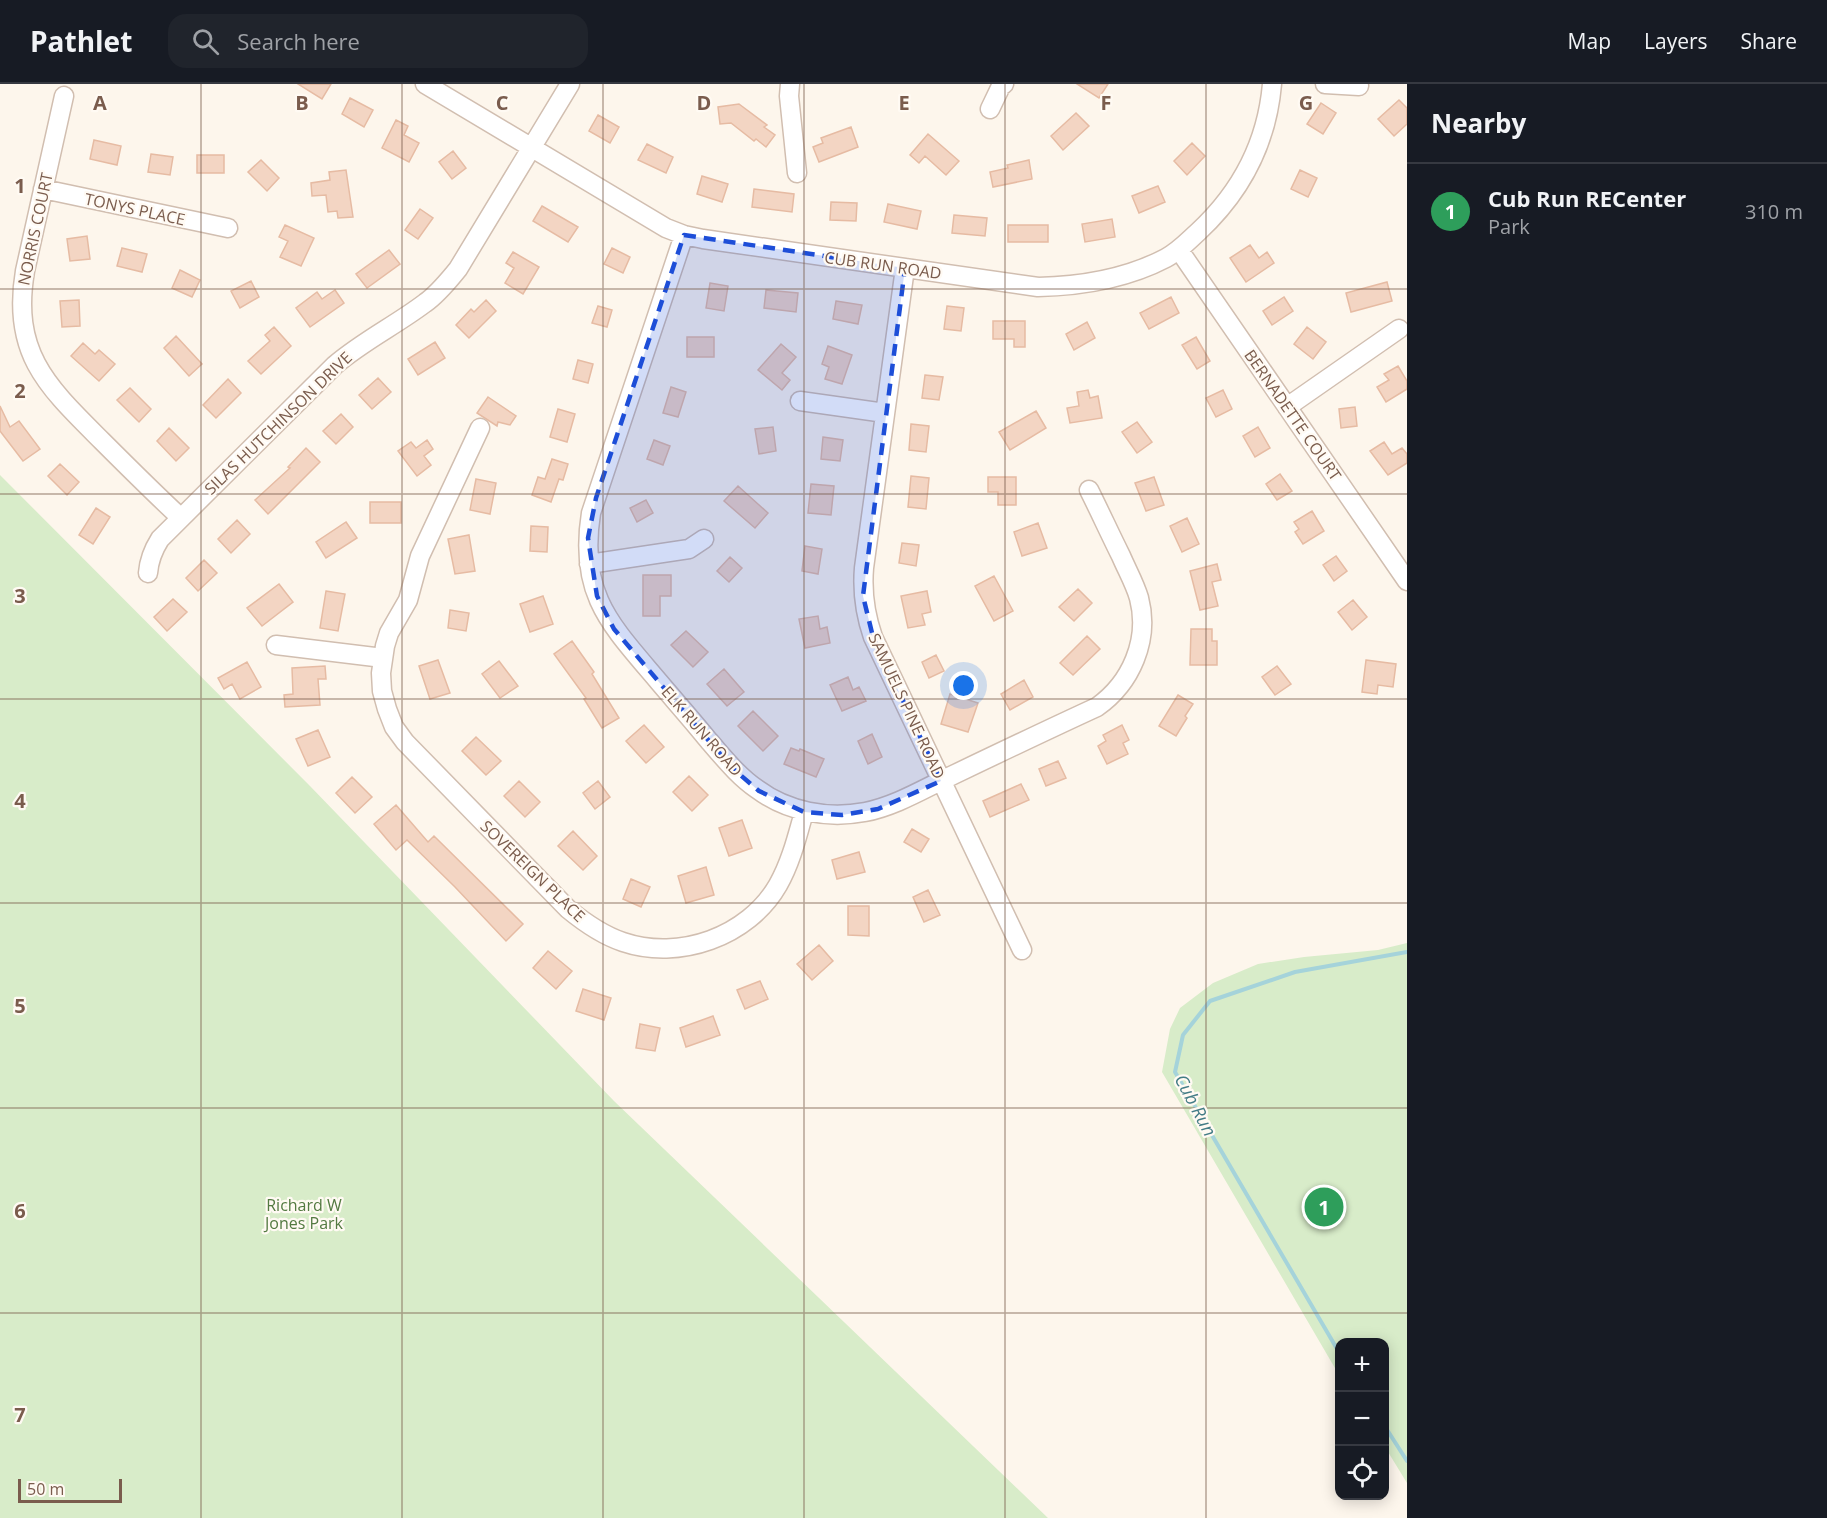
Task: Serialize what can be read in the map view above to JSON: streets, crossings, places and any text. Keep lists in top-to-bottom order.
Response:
{
  "streets": {
    "street": [
      "TONYS PLACE",
      "NORRIS COURT",
      "CUB RUN ROAD",
      "BERNADETTE COURT",
      "SILAS HUTCHINSON DRIVE",
      "SAMUELS PINE ROAD",
      "ELK RUN ROAD",
      "SOVEREIGN PLACE"
    ]
  },
  "crossings": [
    ["TONYS PLACE", "NORRIS COURT"],
    ["NORRIS COURT", "SILAS HUTCHINSON DRIVE"],
    ["CUB RUN ROAD", "BERNADETTE COURT"],
    ["CUB RUN ROAD", "SILAS HUTCHINSON DRIVE"],
    ["CUB RUN ROAD", "SAMUELS PINE ROAD"],
    ["CUB RUN ROAD", "ELK RUN ROAD"],
    ["SAMUELS PINE ROAD", "ELK RUN ROAD"],
    ["ELK RUN ROAD", "SOVEREIGN PLACE"]
  ],
  "water": ["Cub Run"],
  "parks": ["Richard W Jones Park"],
  "scale_bar": "50 m",
  "page": {
    "header": "Pathlet",
    "search": "Search here",
    "nav": ["Map", "Layers", "Share"],
    "heading": "Nearby",
    "list": [
      {
        "mark": "1",
        "name": "Cub Run RECenter",
        "note": "Park",
        "value": "310 m"
      }
    ],
    "pins": "1",
    "map_buttons": ["+", "−"],
    "scale": "50 m"
  },
  "grid": {
    "columns": [
      "A",
      "B",
      "C",
      "D",
      "E",
      "F",
      "G"
    ],
    "rows": [
      "1",
      "2",
      "3",
      "4",
      "5",
      "6",
      "7"
    ]
  }
}
